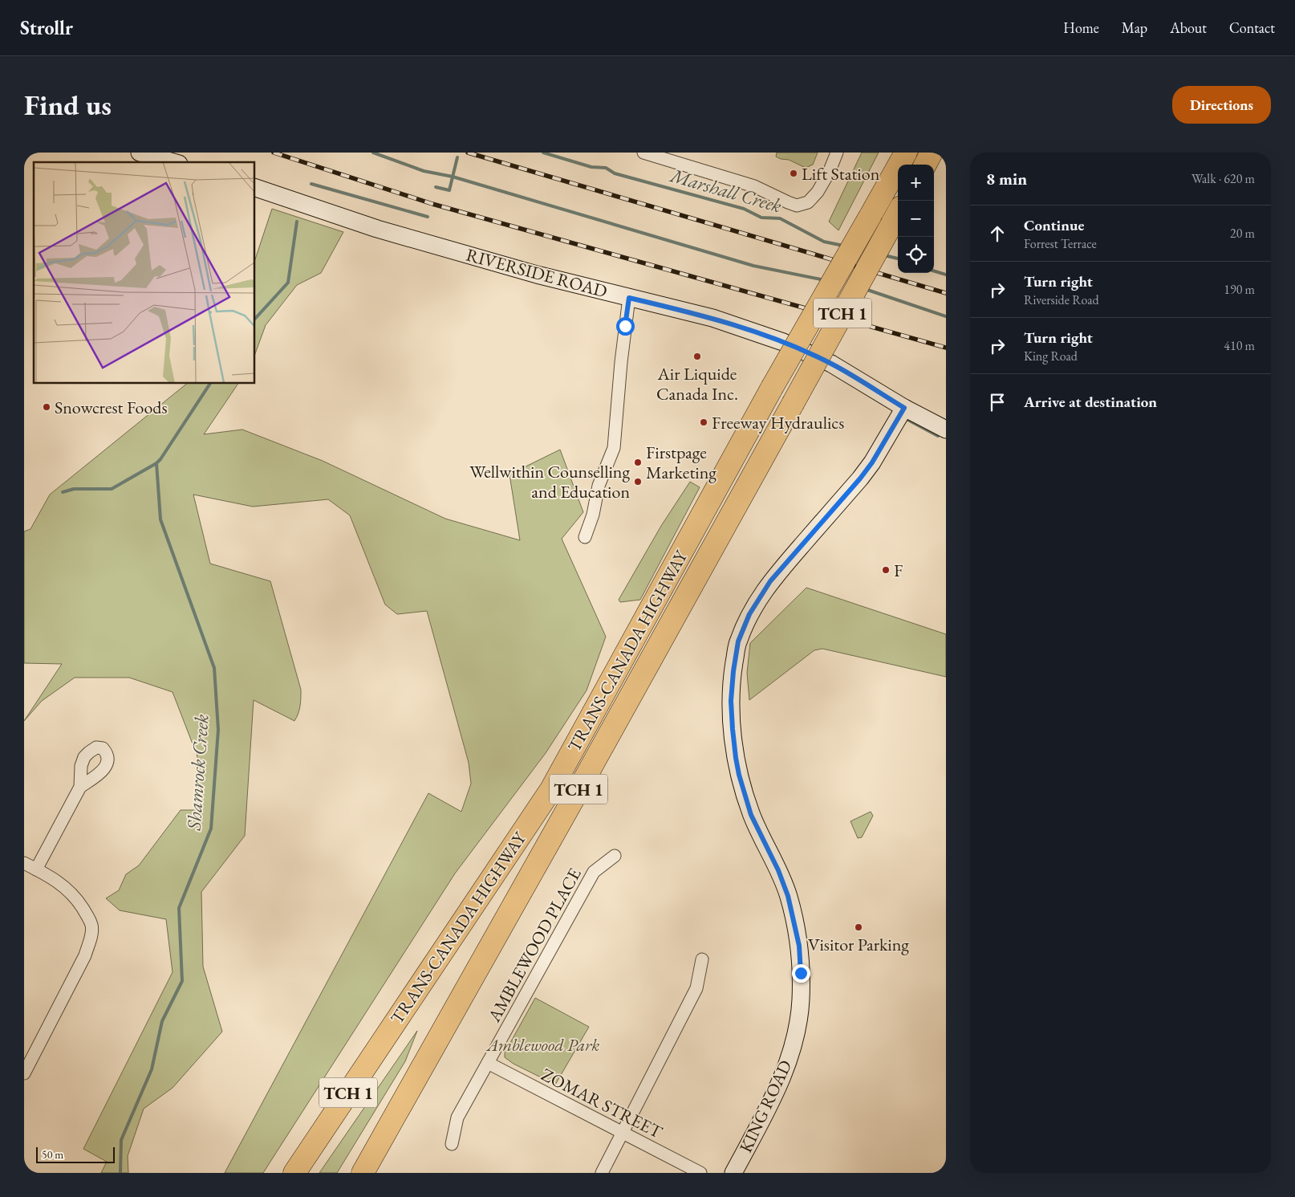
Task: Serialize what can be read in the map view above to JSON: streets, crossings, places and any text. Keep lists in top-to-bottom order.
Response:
{
  "streets": {
    "highway": ["TCH 1", "TRANS-CANADA HIGHWAY"],
    "street": [
      "RIVERSIDE ROAD",
      "AMBLEWOOD PLACE",
      "ZOMAR STREET",
      "KING ROAD"
    ]
  },
  "crossings": [
    ["RIVERSIDE ROAD", "KING ROAD"],
    ["AMBLEWOOD PLACE", "ZOMAR STREET"]
  ],
  "water": ["Marshall Creek", "Shamrock Creek"],
  "parks": ["Amblewood Park"],
  "places": [
    "Lift Station",
    "Air Liquide Canada Inc.",
    "Snowcrest Foods",
    "Freeway Hydraulics",
    "Firstpage Marketing",
    "Wellwithin Counselling and Education",
    "F",
    "Visitor Parking"
  ],
  "scale_bar": "50 m",
  "page": {
    "header": "Strollr",
    "nav": [
      "Home",
      "Map",
      "About",
      "Contact"
    ],
    "buttons": "Directions",
    "title": "Find us",
    "heading": ["8 min", "Walk · 620 m"],
    "map_buttons": ["+", "−"],
    "list": [
      ["Continue", "Forrest Terrace", "20 m"],
      ["Turn right", "Riverside Road", "190 m"],
      ["Turn right", "King Road", "410 m"],
      "Arrive at destination"
    ],
    "scale": "50 m"
  }
}
